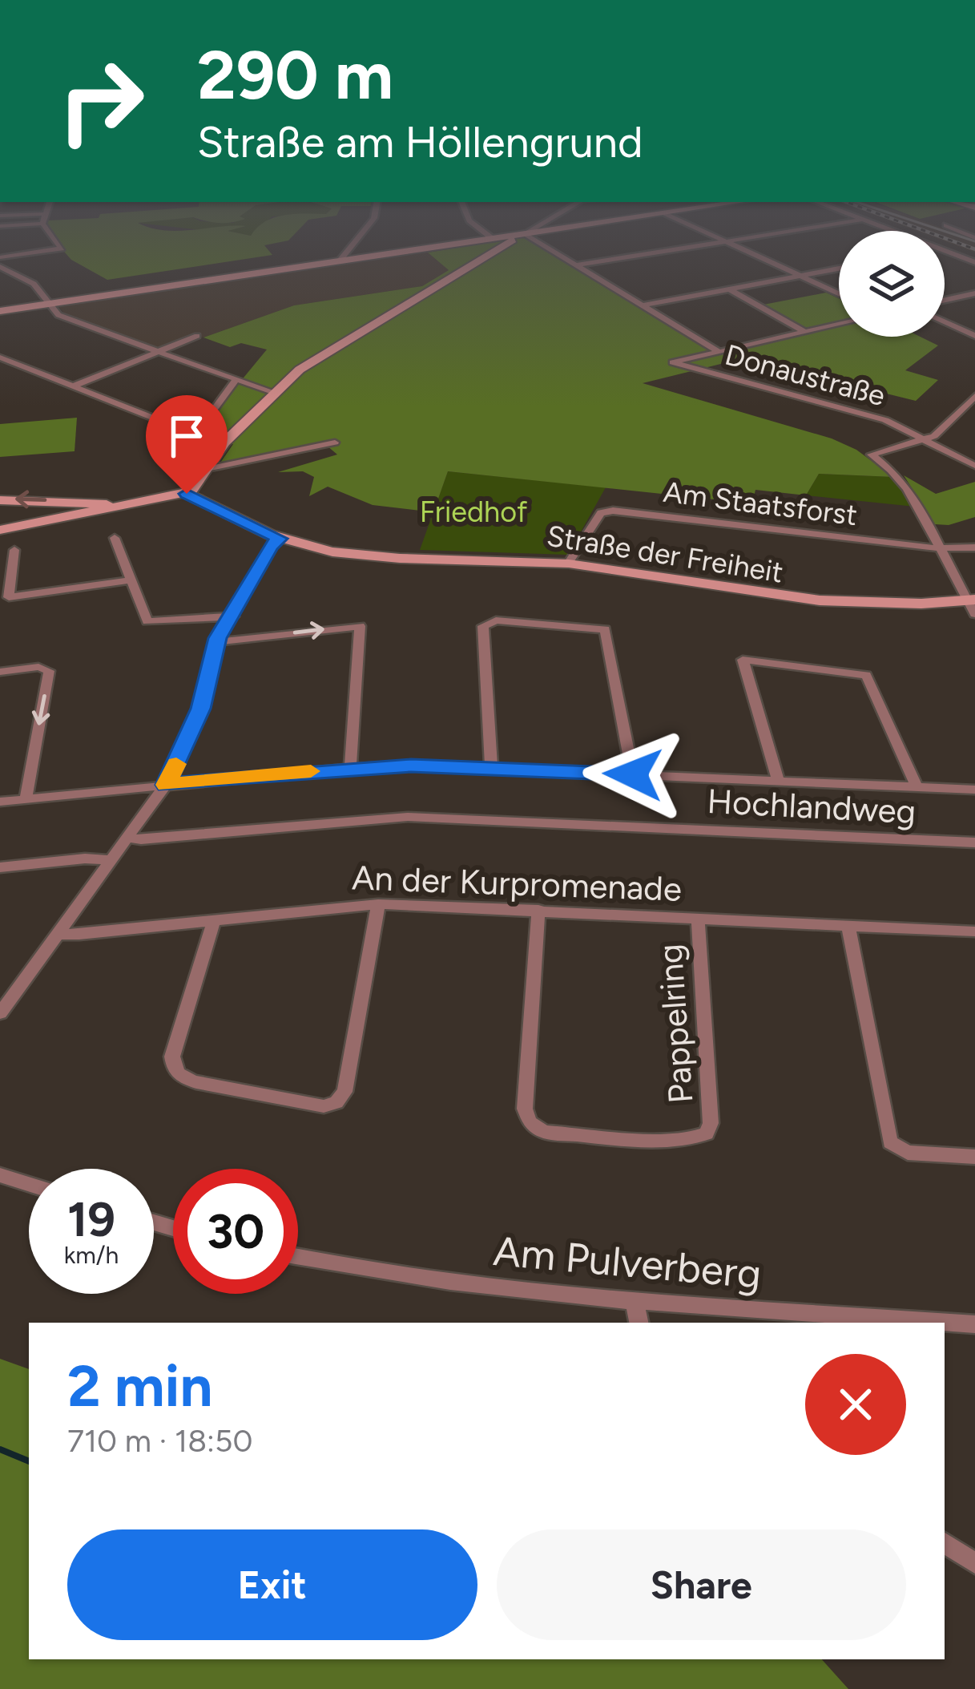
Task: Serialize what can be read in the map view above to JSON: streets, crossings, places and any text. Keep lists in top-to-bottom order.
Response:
{
  "streets": {
    "main road": ["Straße der Freiheit"],
    "street": [
      "Donaustraße",
      "Am Staatsforst",
      "Hochlandweg",
      "An der Kurpromenade",
      "Pappelring",
      "Am Pulverberg"
    ]
  },
  "crossings": [
    ["Am Staatsforst", "Straße der Freiheit"],
    ["An der Kurpromenade", "Pappelring"]
  ],
  "parks": ["Friedhof"],
  "page": {
    "turn": ["290 m", "Straße am Höllengrund"],
    "speed": "19 km/h",
    "limit": "30",
    "heading": ["2 min", "710 m · 18:50"],
    "buttons": ["Exit", "Share"]
  }
}
